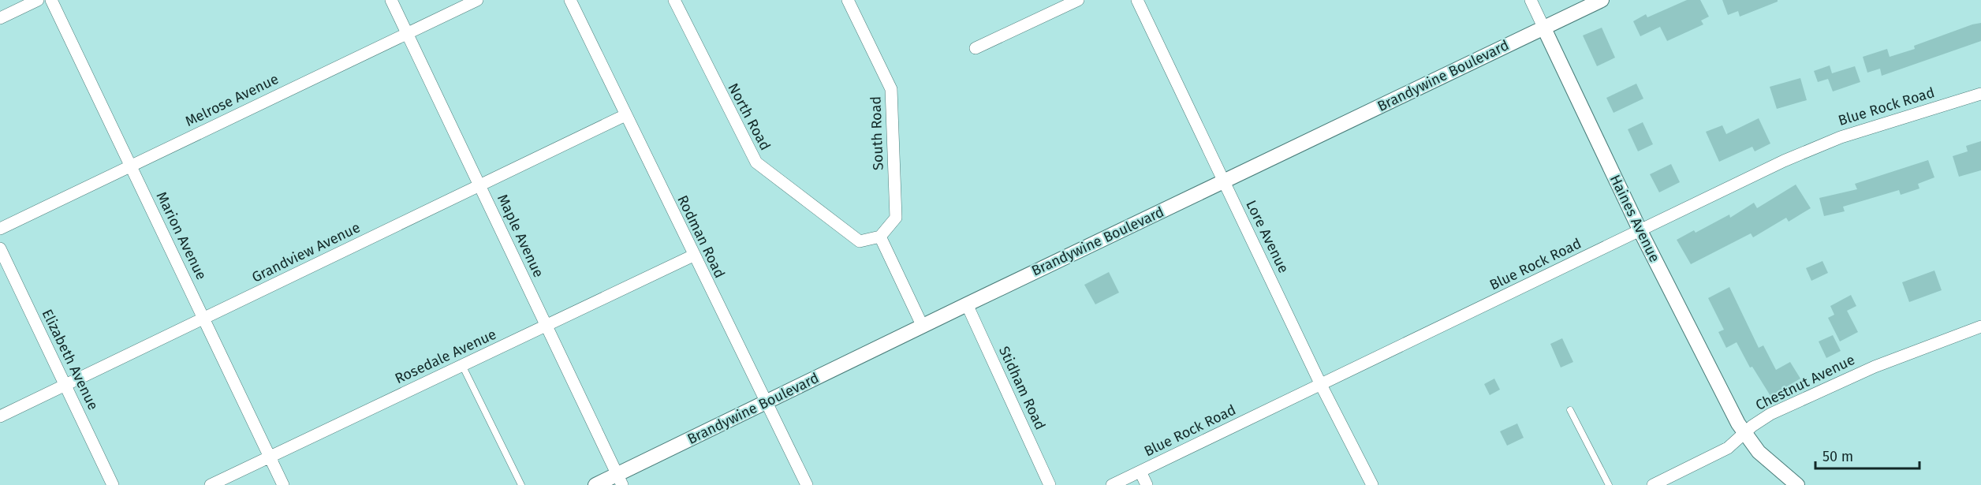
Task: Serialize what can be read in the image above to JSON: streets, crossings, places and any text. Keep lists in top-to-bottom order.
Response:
{
  "streets": {
    "street": [
      "Brandywine Boulevard",
      "Melrose Avenue",
      "Blue Rock Road",
      "North Road",
      "South Road",
      "Haines Avenue",
      "Marion Avenue",
      "Maple Avenue",
      "Rodman Road",
      "Lore Avenue",
      "Grandview Avenue",
      "Rosedale Avenue",
      "Elizabeth Avenue",
      "Chestnut Avenue",
      "Stidham Road"
    ]
  },
  "crossings": [
    ["Brandywine Boulevard", "Haines Avenue"],
    ["Brandywine Boulevard", "Maple Avenue"],
    ["Brandywine Boulevard", "Rodman Road"],
    ["Brandywine Boulevard", "Lore Avenue"],
    ["Brandywine Boulevard", "Stidham Road"],
    ["Melrose Avenue", "Marion Avenue"],
    ["Melrose Avenue", "Maple Avenue"],
    ["Blue Rock Road", "Haines Avenue"],
    ["Blue Rock Road", "Lore Avenue"],
    ["North Road", "South Road"],
    ["Haines Avenue", "Chestnut Avenue"],
    ["Marion Avenue", "Grandview Avenue"],
    ["Marion Avenue", "Rosedale Avenue"],
    ["Maple Avenue", "Grandview Avenue"],
    ["Maple Avenue", "Rosedale Avenue"],
    ["Rodman Road", "Grandview Avenue"],
    ["Rodman Road", "Rosedale Avenue"],
    ["Grandview Avenue", "Elizabeth Avenue"]
  ],
  "scale_bar": "50 m"
}
